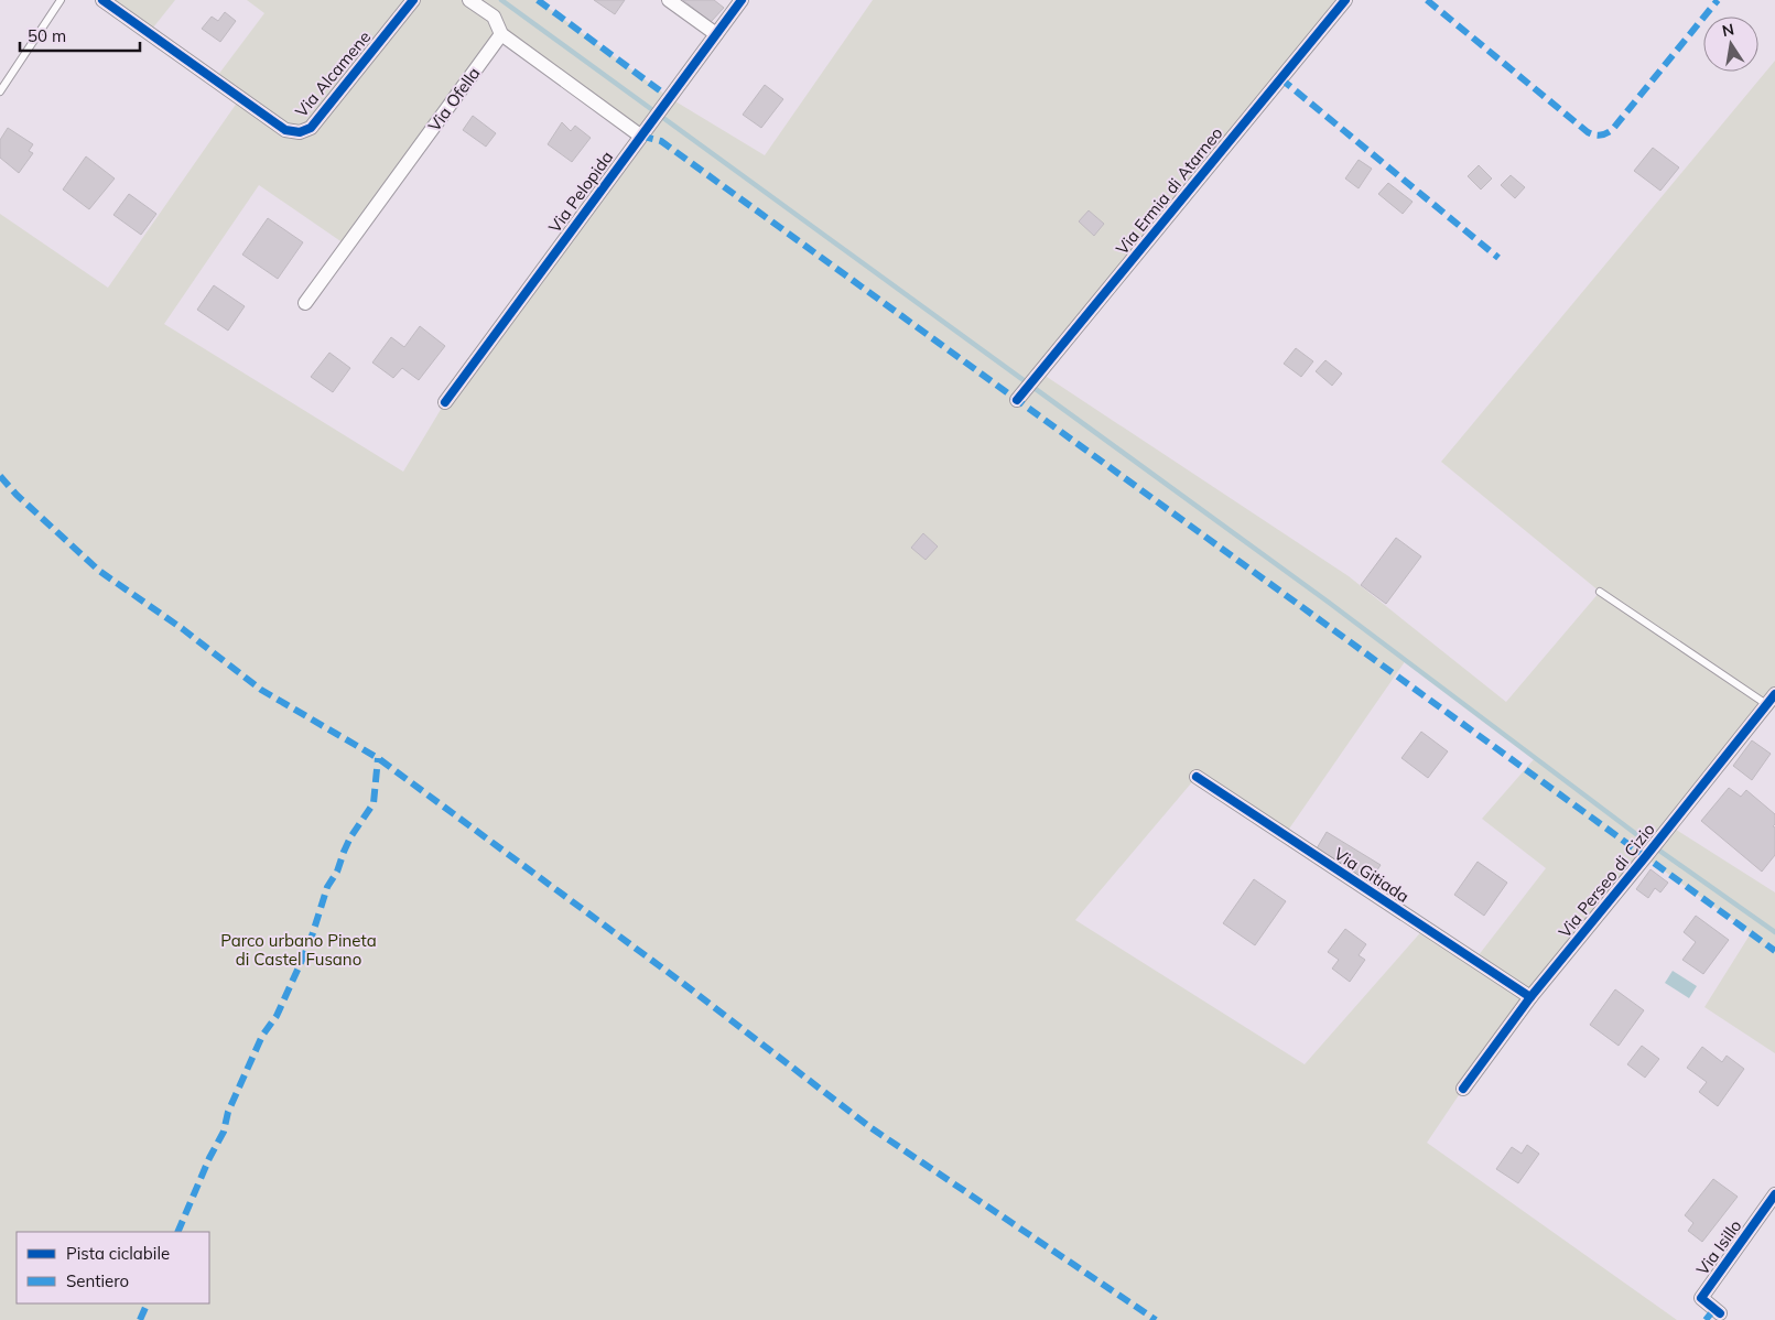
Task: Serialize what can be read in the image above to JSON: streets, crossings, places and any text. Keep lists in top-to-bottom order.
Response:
{
  "streets": {
    "street": [
      "Via Alcamene",
      "Via Ofella",
      "Via Ermia di Atarneo",
      "Via Pelopida",
      "Via Gitiada",
      "Via Perseo di Cizio",
      "Via Isillo"
    ]
  },
  "crossings": [
    ["Via Gitiada", "Via Perseo di Cizio"]
  ],
  "parks": ["Parco urbano Pineta di Castel Fusano"],
  "legend": ["Pista ciclabile", "Sentiero"],
  "scale_bar": "50 m",
  "north": "top"
}
